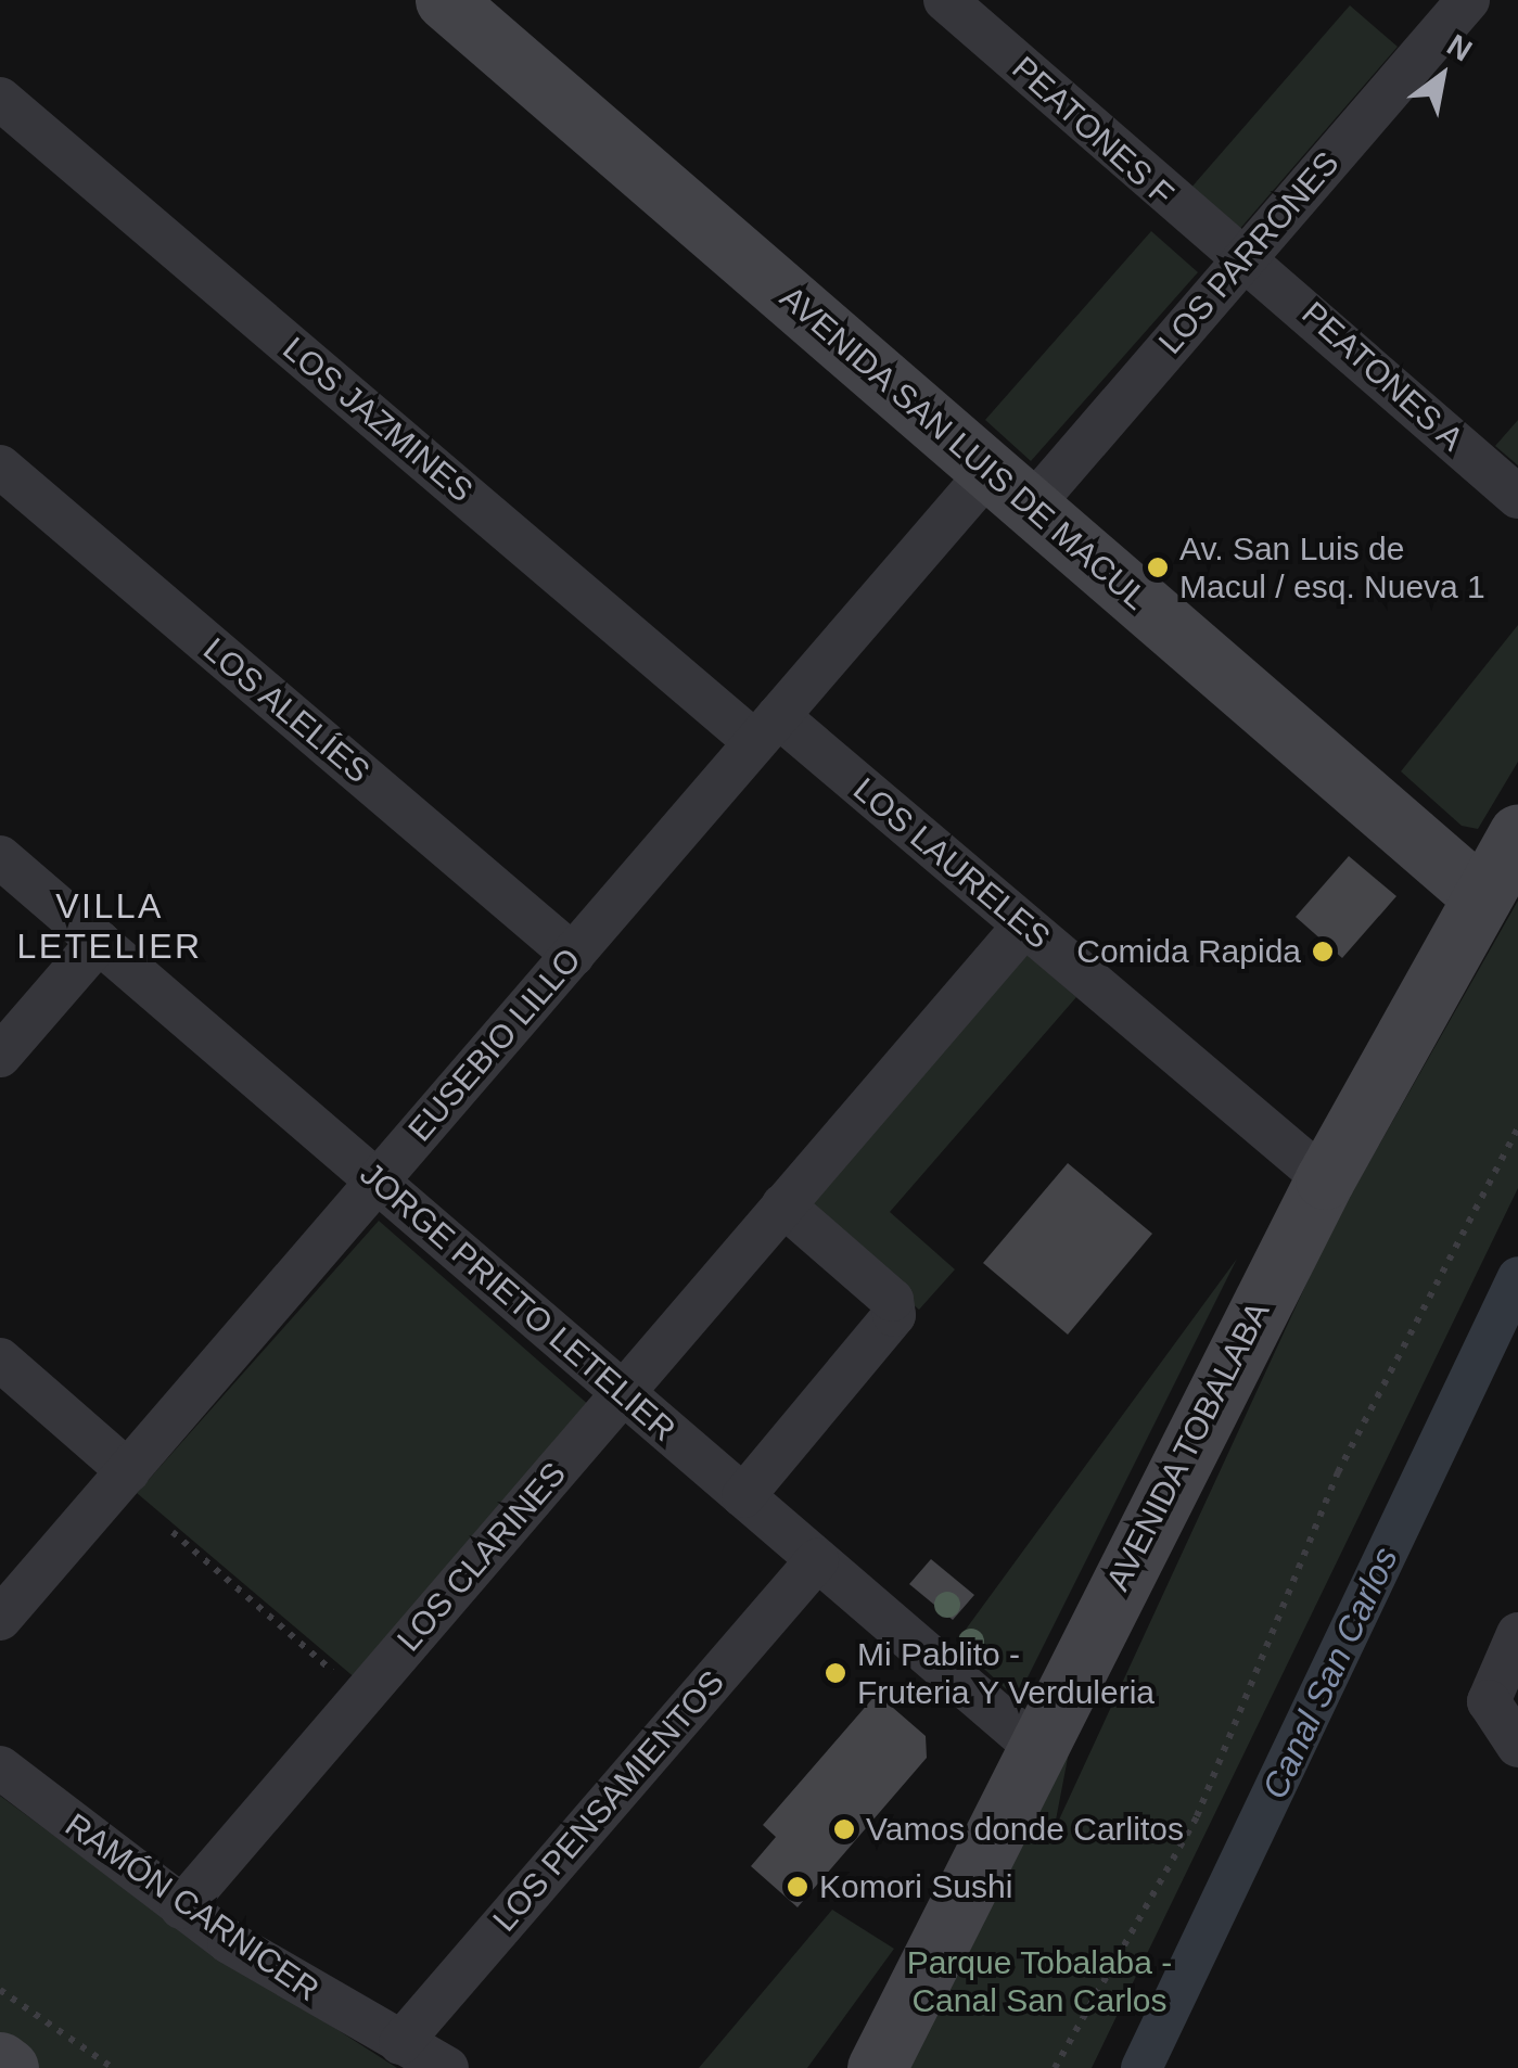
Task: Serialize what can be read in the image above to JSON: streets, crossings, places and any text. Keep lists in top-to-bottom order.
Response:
{
  "streets": {
    "main road": ["AVENIDA SAN LUIS DE MACUL", "AVENIDA TOBALABA"],
    "street": [
      "PEATONES F",
      "LOS PARRONES",
      "PEATONES A",
      "LOS JAZMINES",
      "LOS ALELÍES",
      "LOS LAURELES",
      "EUSEBIO LILLO",
      "JORGE PRIETO LETELIER",
      "LOS CLARINES",
      "LOS PENSAMIENTOS",
      "RAMÓN CARNICER"
    ]
  },
  "crossings": [
    ["PEATONES F", "LOS PARRONES"],
    ["PEATONES F", "PEATONES A"],
    ["LOS PARRONES", "PEATONES A"],
    ["LOS PARRONES", "AVENIDA SAN LUIS DE MACUL"],
    ["LOS PARRONES", "EUSEBIO LILLO"],
    ["LOS JAZMINES", "LOS LAURELES"],
    ["LOS JAZMINES", "EUSEBIO LILLO"],
    ["AVENIDA SAN LUIS DE MACUL", "EUSEBIO LILLO"],
    ["AVENIDA SAN LUIS DE MACUL", "AVENIDA TOBALABA"],
    ["LOS ALELÍES", "EUSEBIO LILLO"],
    ["LOS LAURELES", "EUSEBIO LILLO"],
    ["LOS LAURELES", "AVENIDA TOBALABA"],
    ["LOS LAURELES", "LOS CLARINES"],
    ["EUSEBIO LILLO", "JORGE PRIETO LETELIER"],
    ["JORGE PRIETO LETELIER", "AVENIDA TOBALABA"],
    ["JORGE PRIETO LETELIER", "LOS CLARINES"],
    ["JORGE PRIETO LETELIER", "LOS PENSAMIENTOS"],
    ["LOS CLARINES", "RAMÓN CARNICER"],
    ["LOS PENSAMIENTOS", "RAMÓN CARNICER"]
  ],
  "districts": ["VILLA LETELIER"],
  "water": ["Canal San Carlos"],
  "parks": ["Parque Tobalaba - Canal San Carlos"],
  "places": [
    "Av. San Luis de Macul / esq. Nueva 1",
    "Comida Rapida",
    "Mi Pablito - Fruteria Y Verduleria",
    "Vamos donde Carlitos",
    "Komori Sushi"
  ],
  "north": "top right"
}
